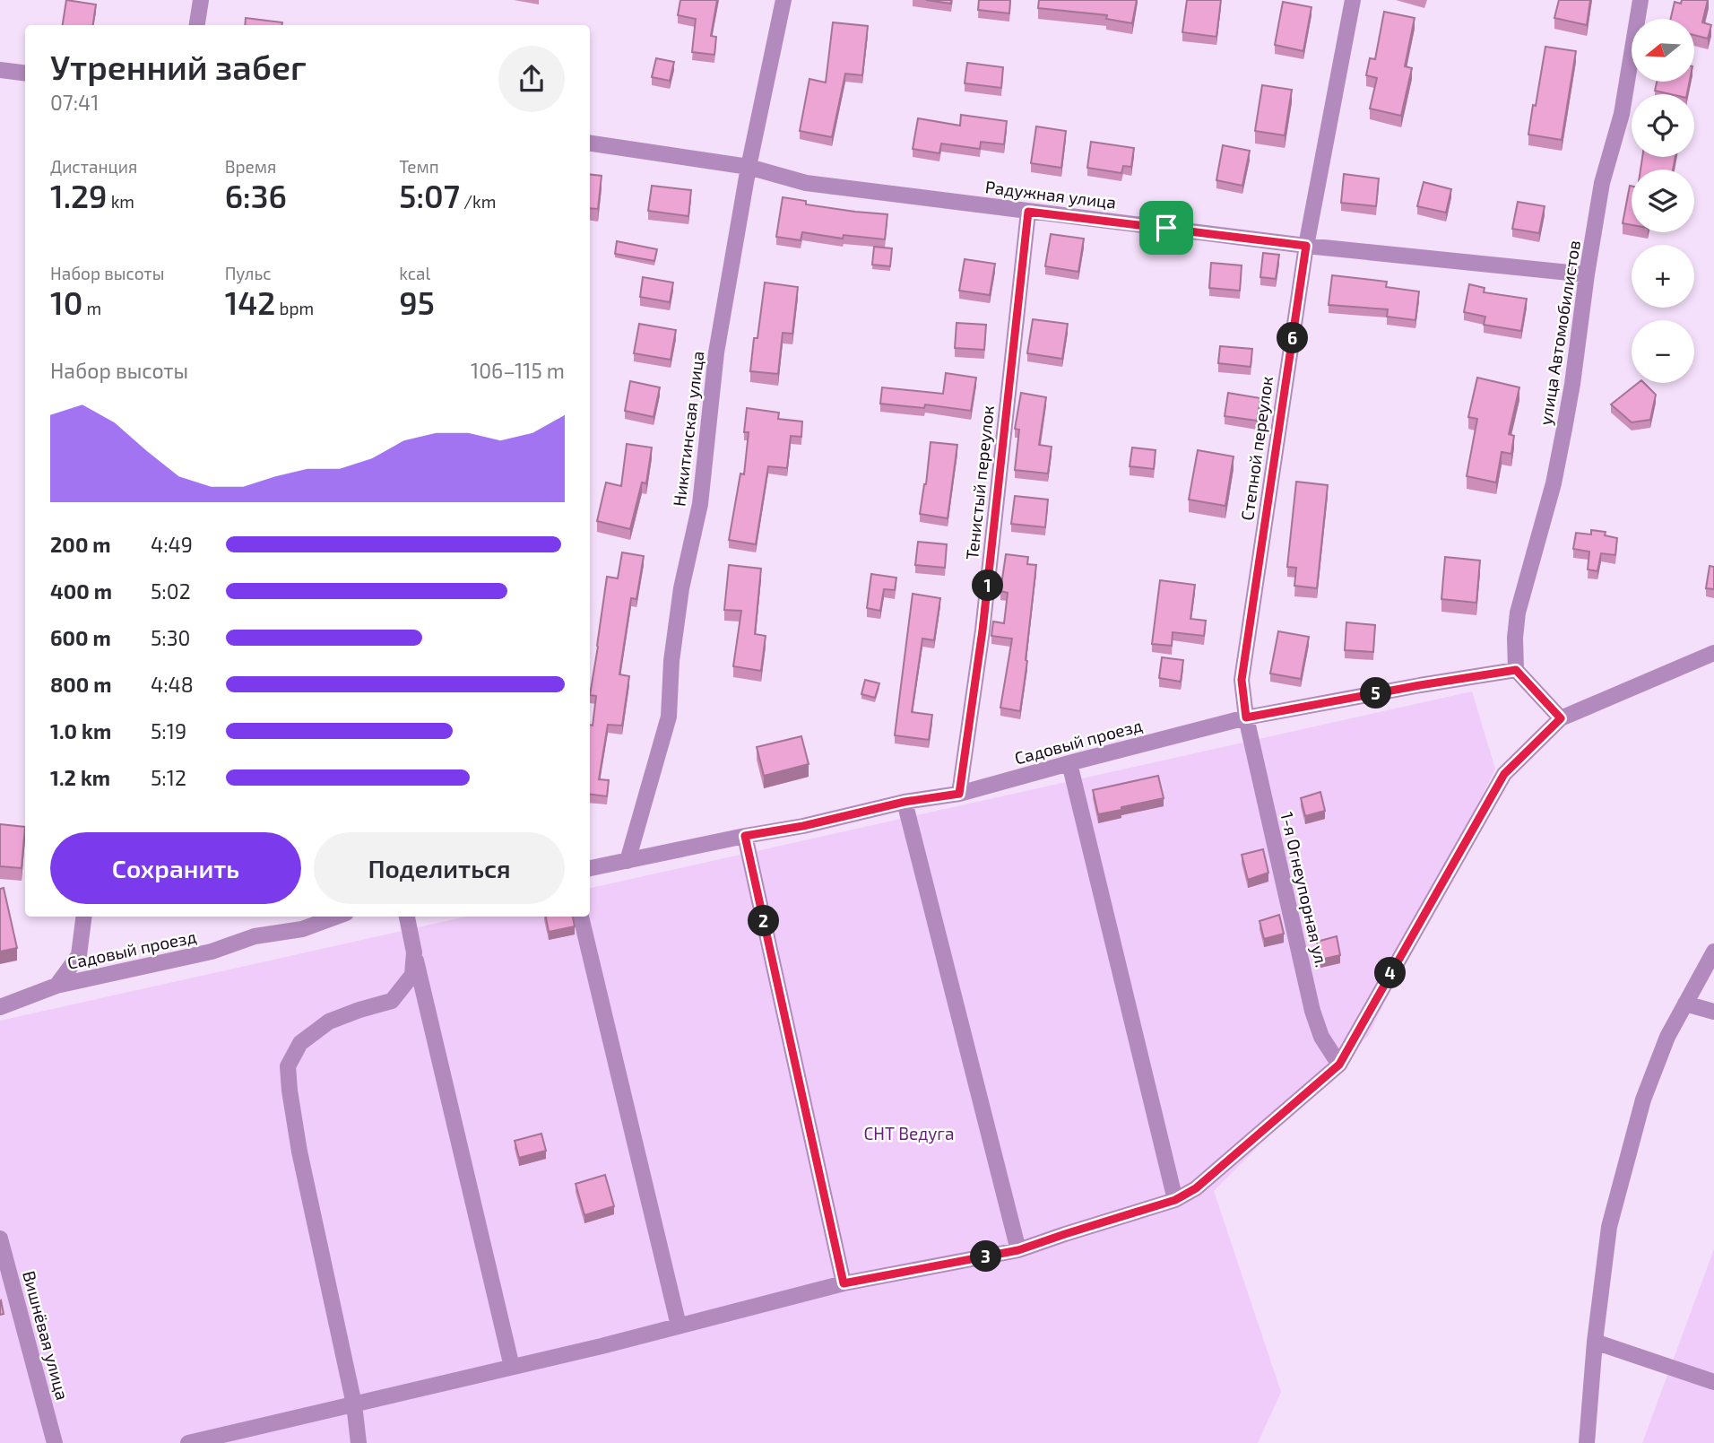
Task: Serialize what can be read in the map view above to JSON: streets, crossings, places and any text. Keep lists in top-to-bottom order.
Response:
{
  "streets": {
    "street": [
      "Радужная улица",
      "улица Автомобилистов",
      "Никитинская улица",
      "Степной переулок",
      "Тенистый переулок",
      "Садовый проезд",
      "1-я Огнеупорная ул.",
      "Вишнёвая улица"
    ]
  },
  "crossings": [
    ["Радужная улица", "улица Автомобилистов"],
    ["Радужная улица", "Никитинская улица"],
    ["Радужная улица", "Степной переулок"],
    ["Радужная улица", "Тенистый переулок"],
    ["улица Автомобилистов", "Садовый проезд"],
    ["Никитинская улица", "Садовый проезд"],
    ["Степной переулок", "Садовый проезд"],
    ["Степной переулок", "1-я Огнеупорная ул."],
    ["Тенистый переулок", "Садовый проезд"],
    ["Садовый проезд", "1-я Огнеупорная ул."]
  ],
  "parks": ["СНТ Ведуга"],
  "north": "left",
  "page": {
    "map_buttons": ["+", "−"],
    "heading": ["Утренний забег", "07:41"],
    "stats": [
      ["Дистанция", "1.29 km"],
      ["Время", "6:36"],
      ["Темп", "5:07 /km"],
      ["Набор высоты", "10 m"],
      ["Пульс", "142 bpm"],
      ["kcal", "95"]
    ],
    "pins": [
      "6",
      "1",
      "5",
      "2",
      "4",
      "3"
    ],
    "chart": ["Набор высоты", "106–115 m"],
    "list": [
      {
        "name": "200 m",
        "note": "4:49"
      },
      {
        "name": "400 m",
        "note": "5:02"
      },
      {
        "name": "600 m",
        "note": "5:30"
      },
      {
        "name": "800 m",
        "note": "4:48"
      },
      {
        "name": "1.0 km",
        "note": "5:19"
      },
      {
        "name": "1.2 km",
        "note": "5:12"
      }
    ],
    "buttons": ["Сохранить", "Поделиться"]
  }
}
